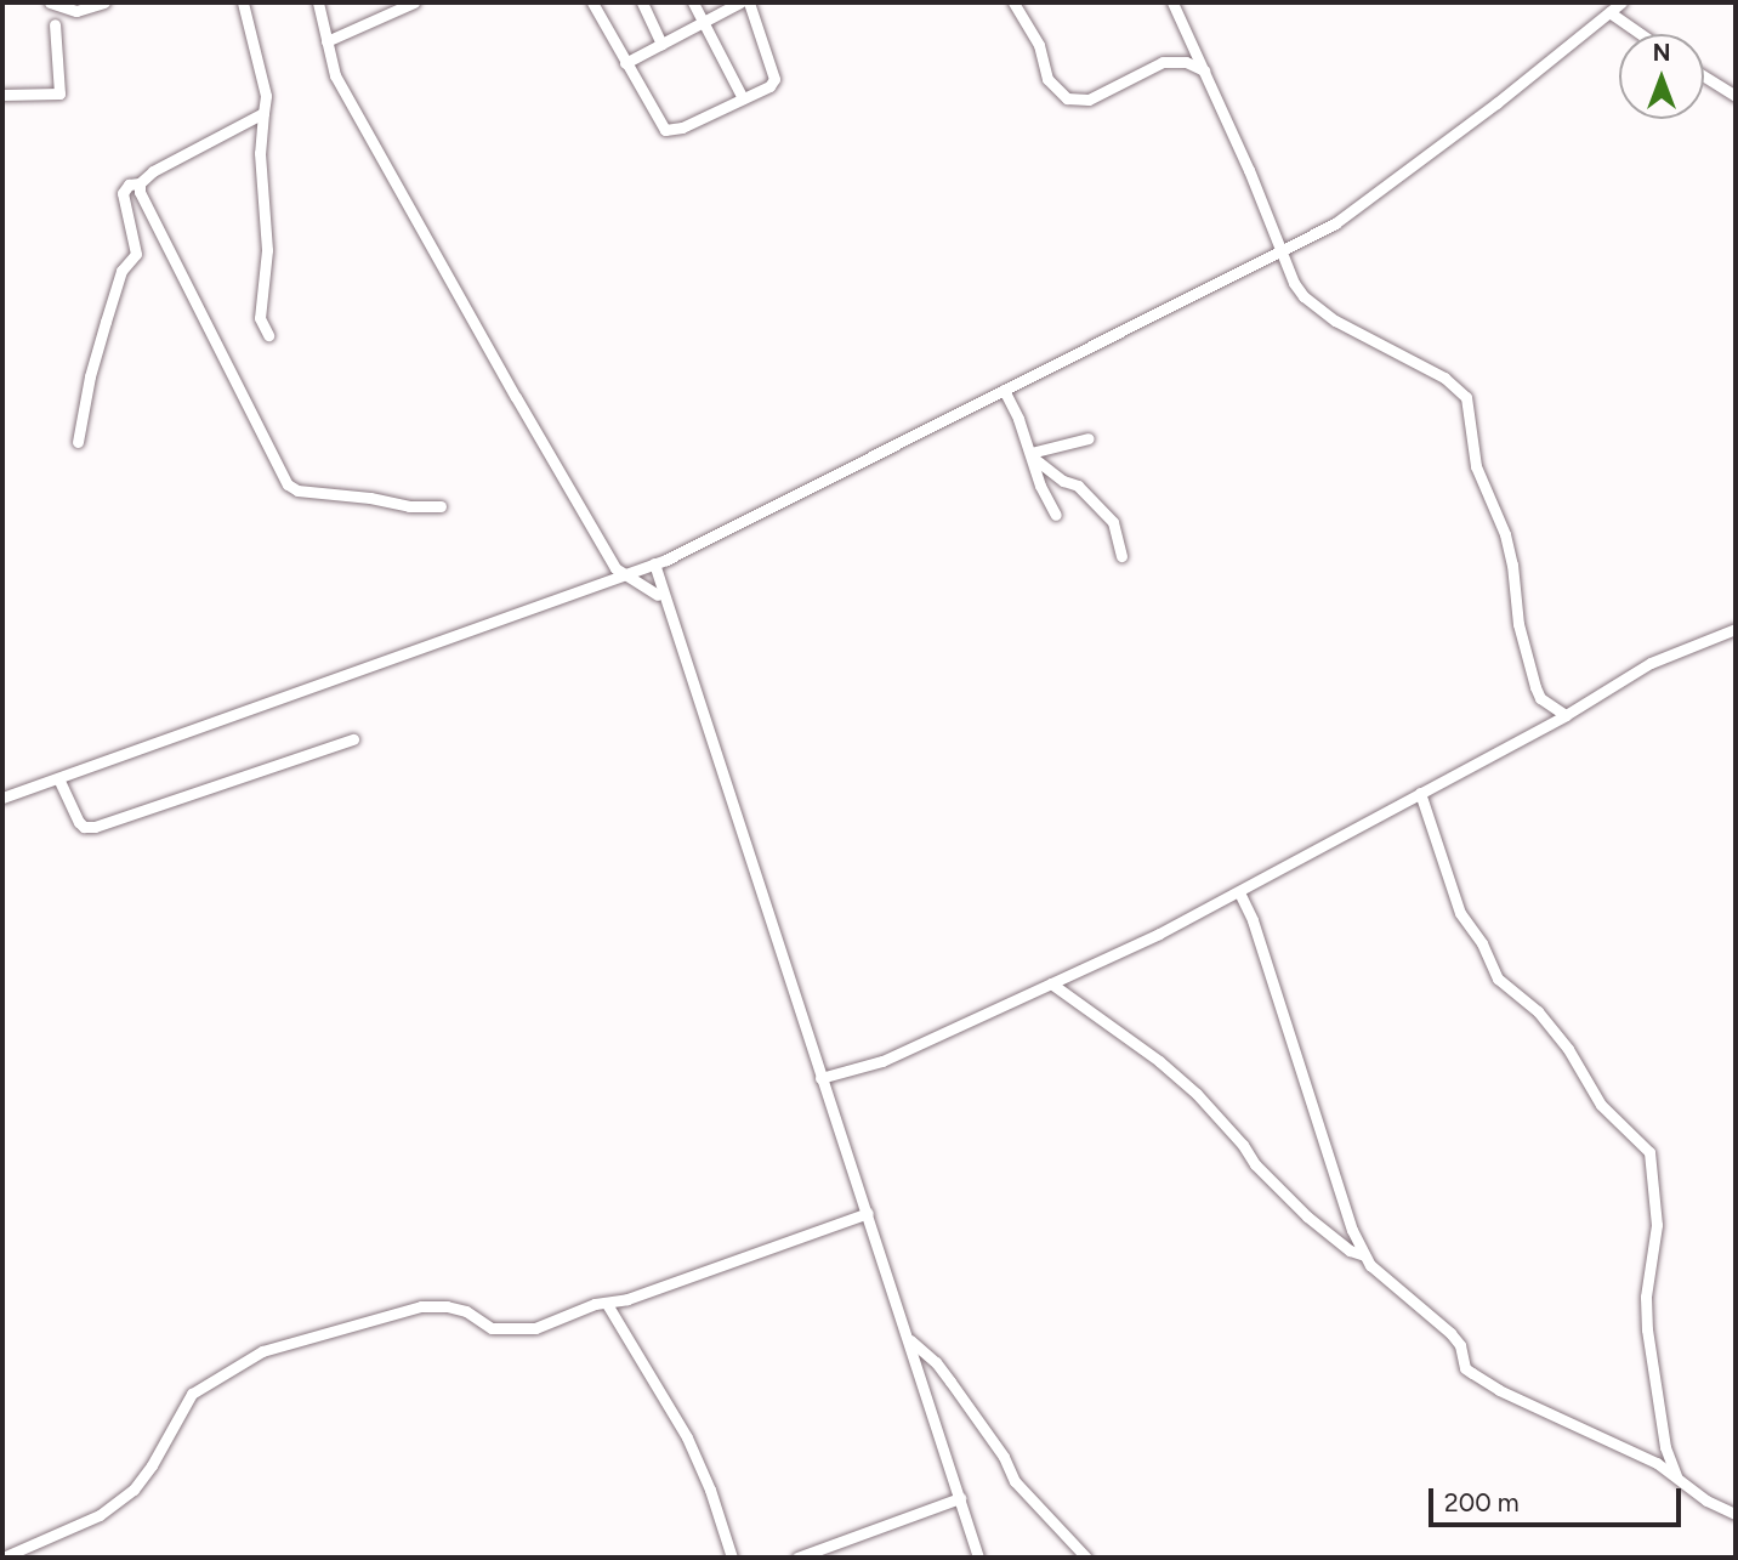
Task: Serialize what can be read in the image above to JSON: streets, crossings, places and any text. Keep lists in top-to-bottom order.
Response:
{
  "scale_bar": "200 m",
  "north": "top"
}
